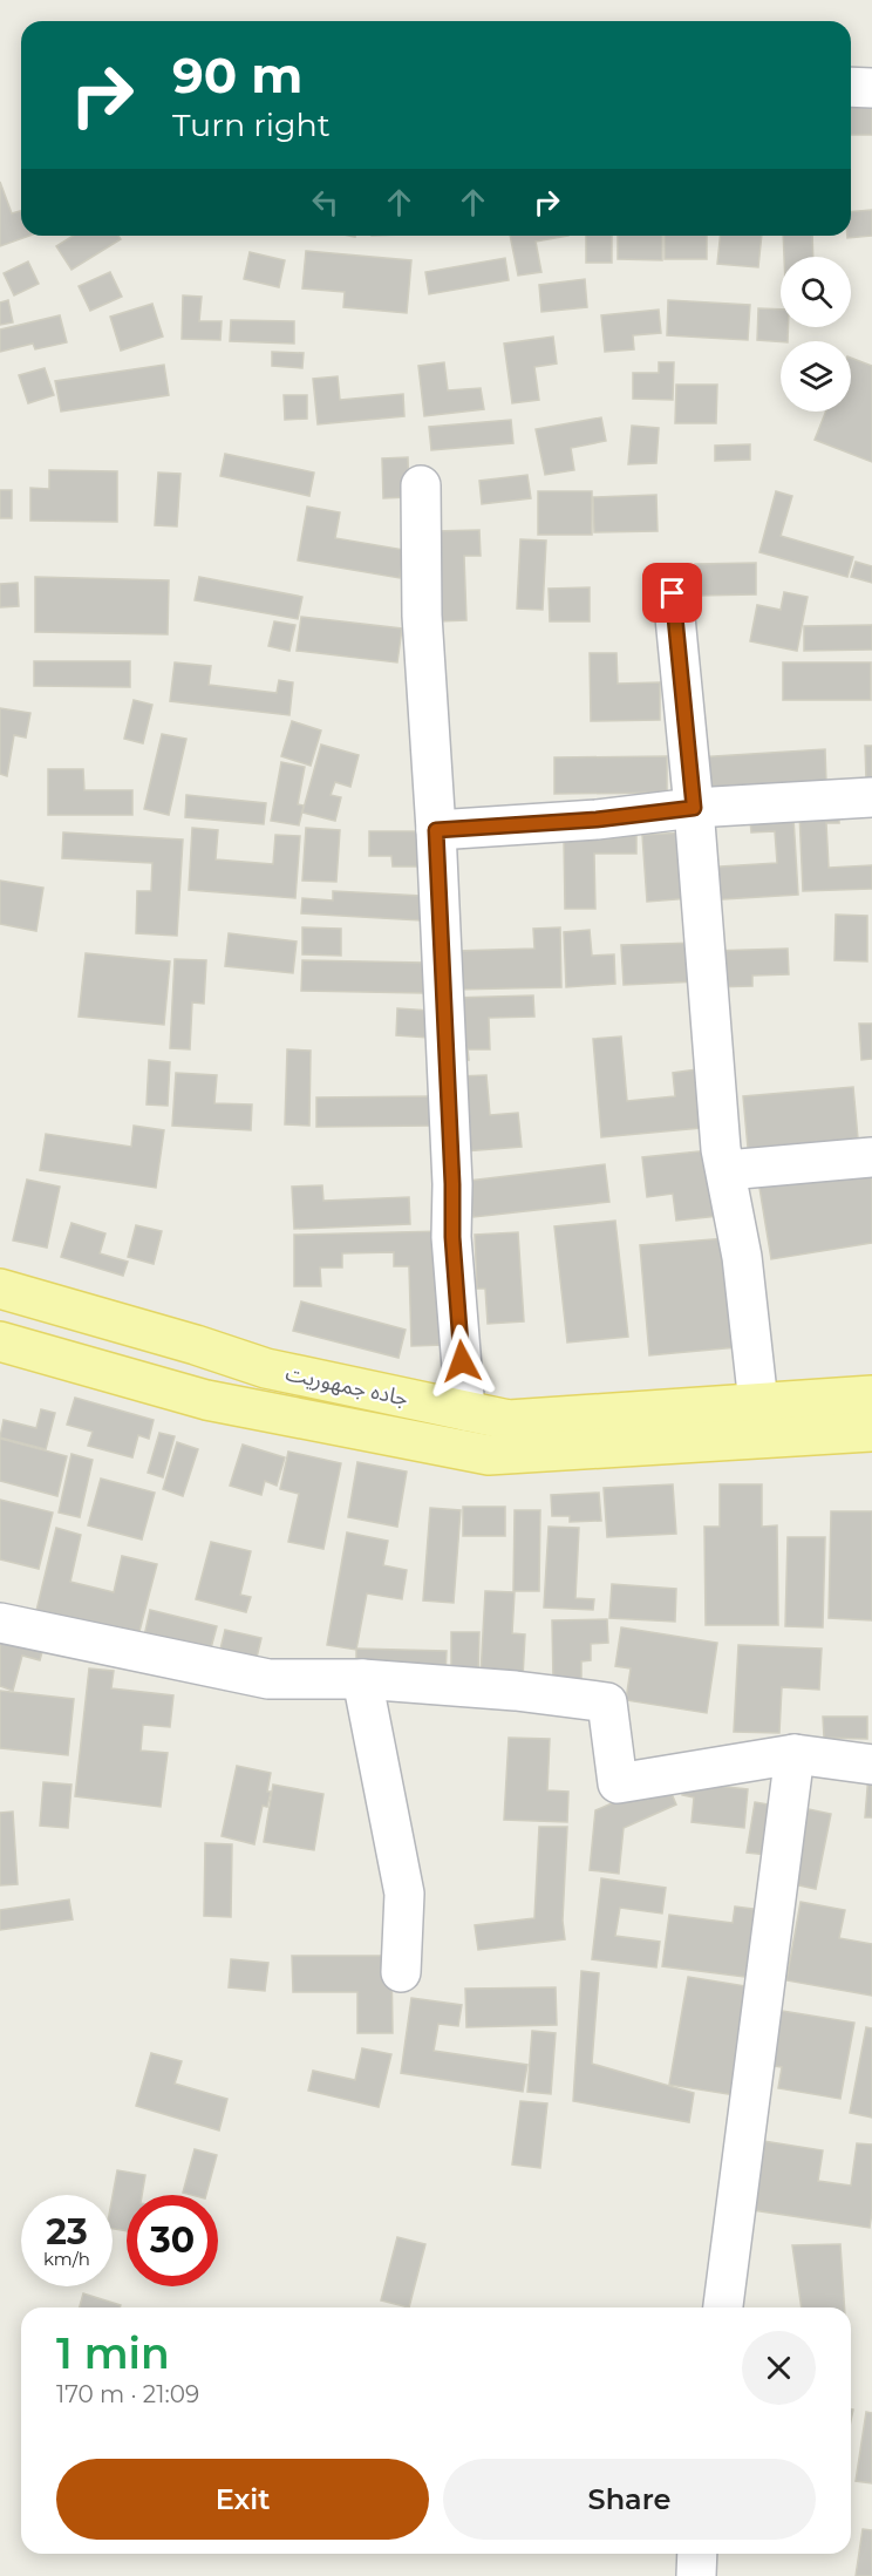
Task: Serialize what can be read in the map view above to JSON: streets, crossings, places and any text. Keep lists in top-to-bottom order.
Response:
{
  "streets": {
    "main road": ["جاده جمهوریت"]
  },
  "page": {
    "turn": ["90 m", "Turn right"],
    "speed": "23 km/h",
    "limit": "30",
    "heading": ["1 min", "170 m · 21:09"],
    "buttons": ["Exit", "Share"]
  }
}
